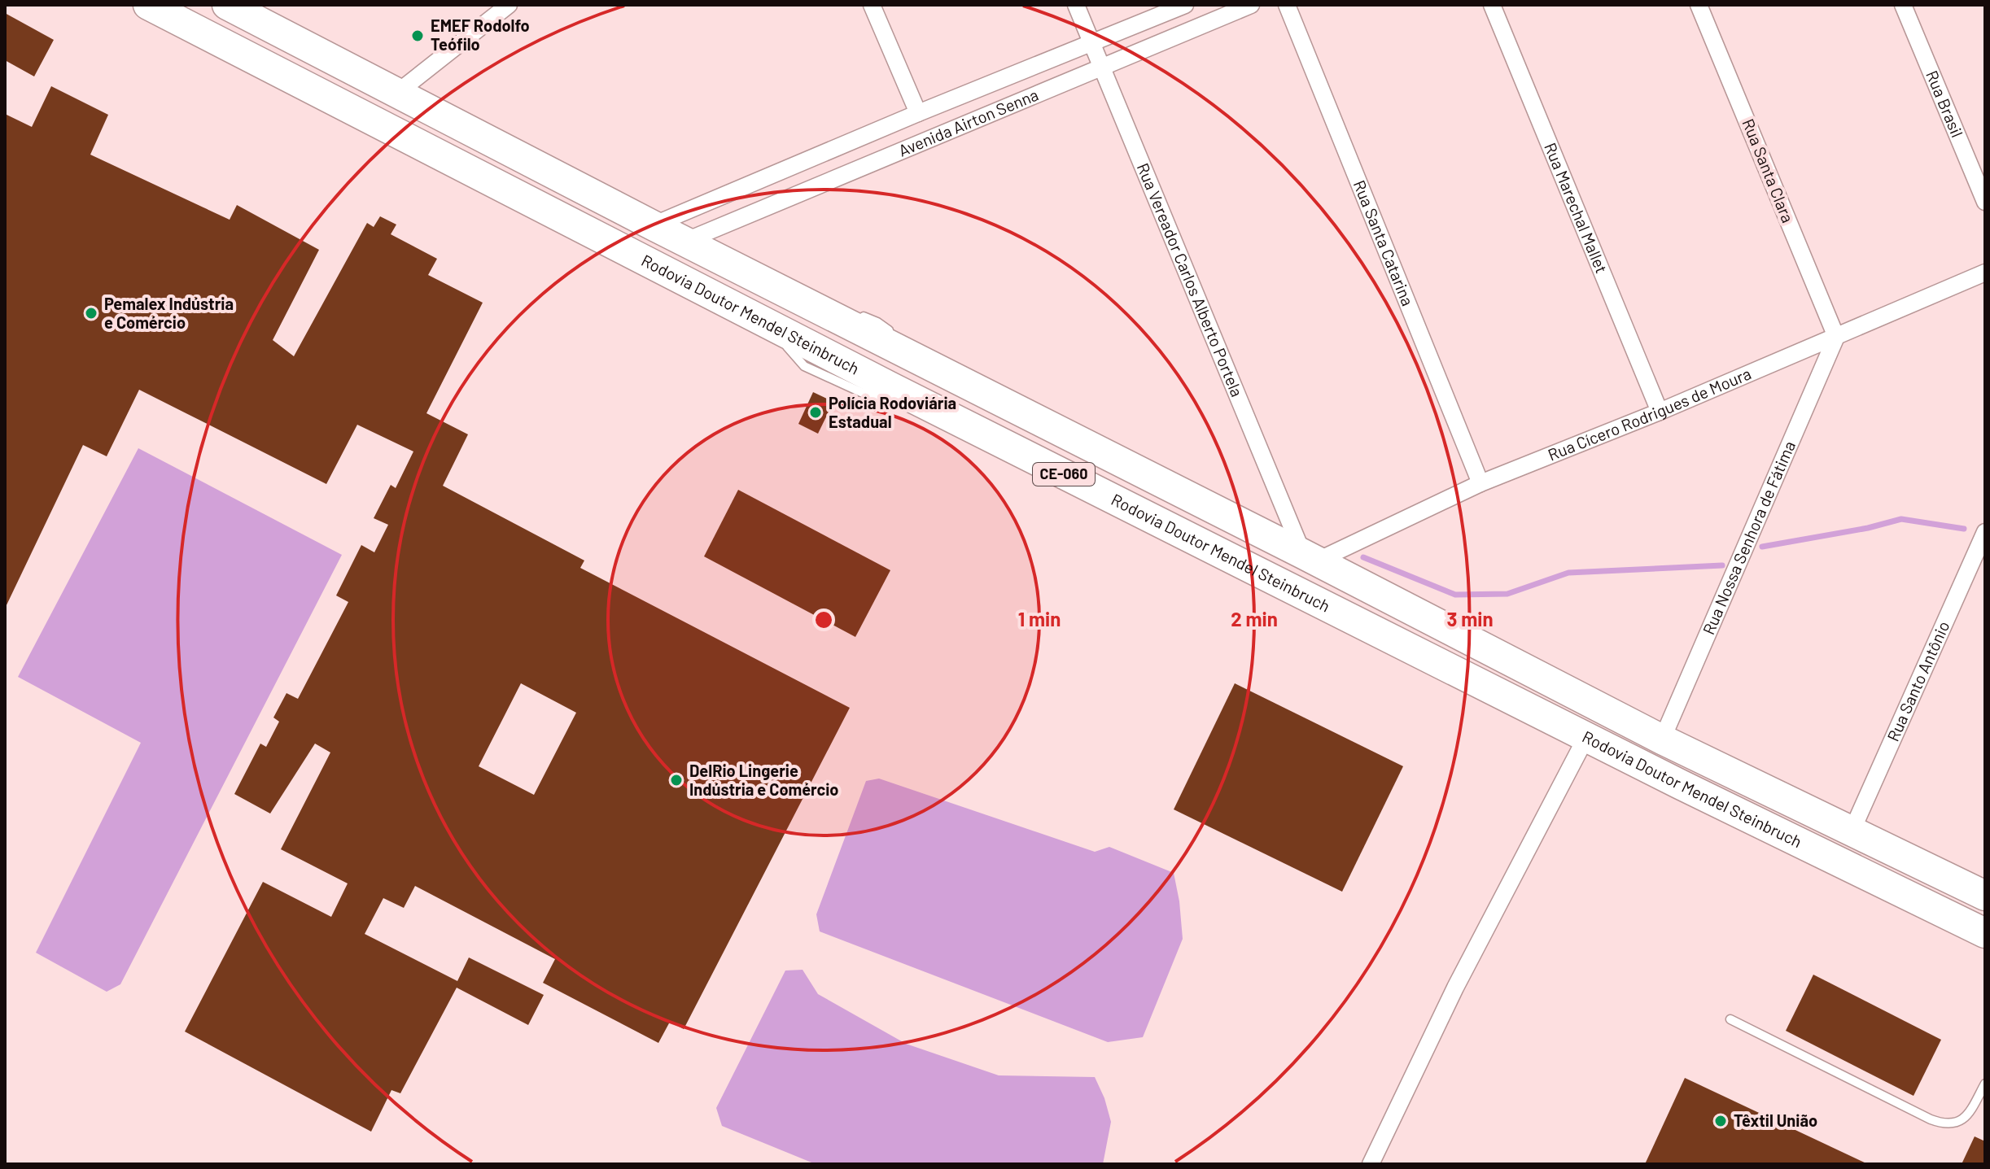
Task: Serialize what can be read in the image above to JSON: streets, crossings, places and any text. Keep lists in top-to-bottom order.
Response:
{
  "streets": {
    "highway": ["Rodovia Doutor Mendel Steinbruch", "CE-060"],
    "street": [
      "Rua Brasil",
      "Avenida Airton Senna",
      "Rua Santa Clara",
      "Rua Marechal Mallet",
      "Rua Santa Catarina",
      "Rua Vereador Carlos Alberto Portela",
      "Rua Cícero Rodrigues de Moura",
      "Rua Nossa Senhora de Fátima",
      "Rua Santo Antônio"
    ]
  },
  "crossings": [
    ["Avenida Airton Senna", "Rua Vereador Carlos Alberto Portela"],
    ["Avenida Airton Senna", "Rodovia Doutor Mendel Steinbruch"],
    ["Rua Santa Clara", "Rua Cícero Rodrigues de Moura"],
    ["Rua Santa Clara", "Rua Nossa Senhora de Fátima"],
    ["Rua Marechal Mallet", "Rua Cícero Rodrigues de Moura"],
    ["Rua Santa Catarina", "Rua Cícero Rodrigues de Moura"],
    ["Rua Vereador Carlos Alberto Portela", "Rodovia Doutor Mendel Steinbruch"],
    ["Rua Vereador Carlos Alberto Portela", "Rua Cícero Rodrigues de Moura"],
    ["Rodovia Doutor Mendel Steinbruch", "Rua Cícero Rodrigues de Moura"],
    ["Rodovia Doutor Mendel Steinbruch", "Rua Nossa Senhora de Fátima"],
    ["Rodovia Doutor Mendel Steinbruch", "Rua Santo Antônio"],
    ["Rua Cícero Rodrigues de Moura", "Rua Nossa Senhora de Fátima"]
  ],
  "places": [
    "EMEF Rodolfo Teófilo",
    "Pemalex Indústria e Comércio",
    "Polícia Rodoviária Estadual",
    "DelRio Lingerie Indústria e Comércio",
    "Têxtil União"
  ],
  "rings": ["1 min", "2 min", "3 min"]
}
